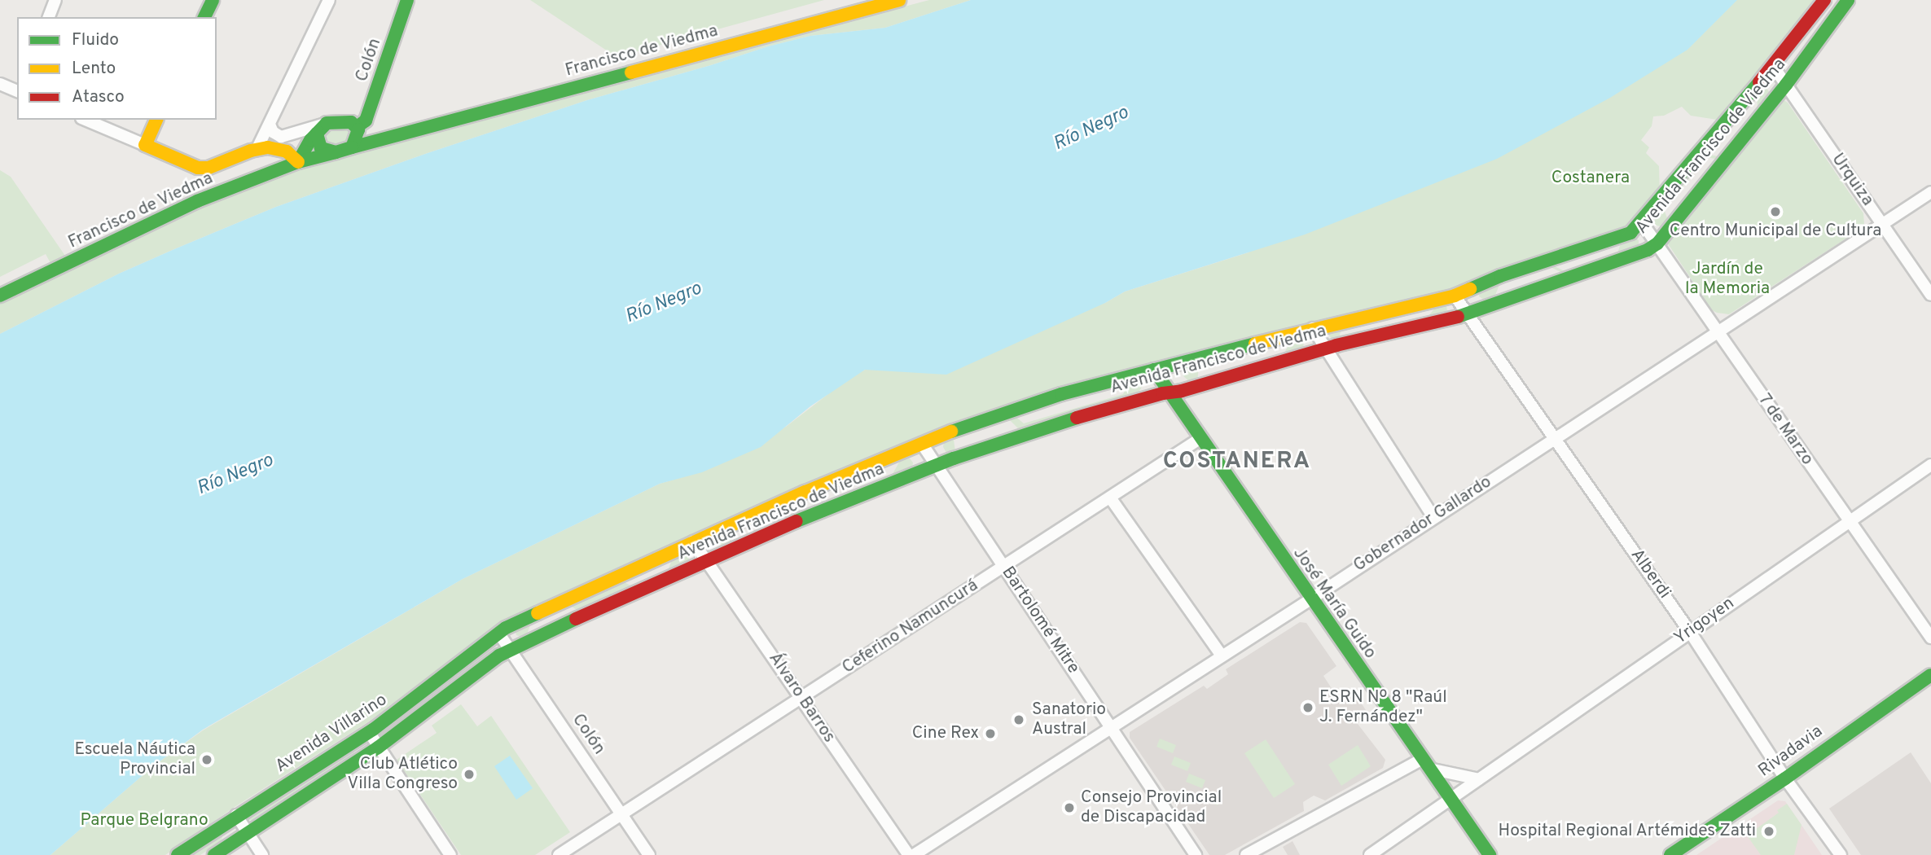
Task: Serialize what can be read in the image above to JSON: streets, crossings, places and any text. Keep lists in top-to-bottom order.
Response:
{
  "streets": {
    "main road": [
      "Francisco de Viedma",
      "Colón",
      "Avenida Francisco de Viedma",
      "José María Guido",
      "Avenida Villarino",
      "Rivadavia"
    ],
    "street": [
      "Urquiza",
      "7 de Marzo",
      "Gobernador Gallardo",
      "Alberdi",
      "Bartolomé Mitre",
      "Yrigoyen",
      "Ceferino Namuncurá",
      "Álvaro Barros"
    ]
  },
  "crossings": [
    ["Francisco de Viedma", "Colón"],
    ["Colón", "Avenida Francisco de Viedma"],
    ["Colón", "Ceferino Namuncurá"],
    ["Colón", "Avenida Villarino"],
    ["Avenida Francisco de Viedma", "Urquiza"],
    ["Avenida Francisco de Viedma", "7 de Marzo"],
    ["Avenida Francisco de Viedma", "Alberdi"],
    ["Avenida Francisco de Viedma", "José María Guido"],
    ["Avenida Francisco de Viedma", "Bartolomé Mitre"],
    ["Avenida Francisco de Viedma", "Álvaro Barros"],
    ["Avenida Francisco de Viedma", "Avenida Villarino"],
    ["Urquiza", "Gobernador Gallardo"],
    ["7 de Marzo", "Gobernador Gallardo"],
    ["7 de Marzo", "Yrigoyen"],
    ["Gobernador Gallardo", "Alberdi"],
    ["Gobernador Gallardo", "José María Guido"],
    ["Gobernador Gallardo", "Bartolomé Mitre"],
    ["Alberdi", "Yrigoyen"],
    ["Alberdi", "Rivadavia"],
    ["José María Guido", "Yrigoyen"],
    ["José María Guido", "Ceferino Namuncurá"],
    ["Bartolomé Mitre", "Ceferino Namuncurá"],
    ["Ceferino Namuncurá", "Álvaro Barros"]
  ],
  "districts": ["COSTANERA"],
  "water": ["Río Negro"],
  "parks": ["Costanera", "Jardín de la Memoria", "Parque Belgrano"],
  "places": [
    "Centro Municipal de Cultura",
    "ESRN Nº 8 \"Raúl J. Fernández\"",
    "Sanatorio Austral",
    "Cine Rex",
    "Escuela Náutica Provincial",
    "Club Atlético Villa Congreso",
    "Consejo Provincial de Discapacidad",
    "Hospital Regional Artémides Zatti"
  ],
  "legend": ["Fluido", "Lento", "Atasco"]
}
